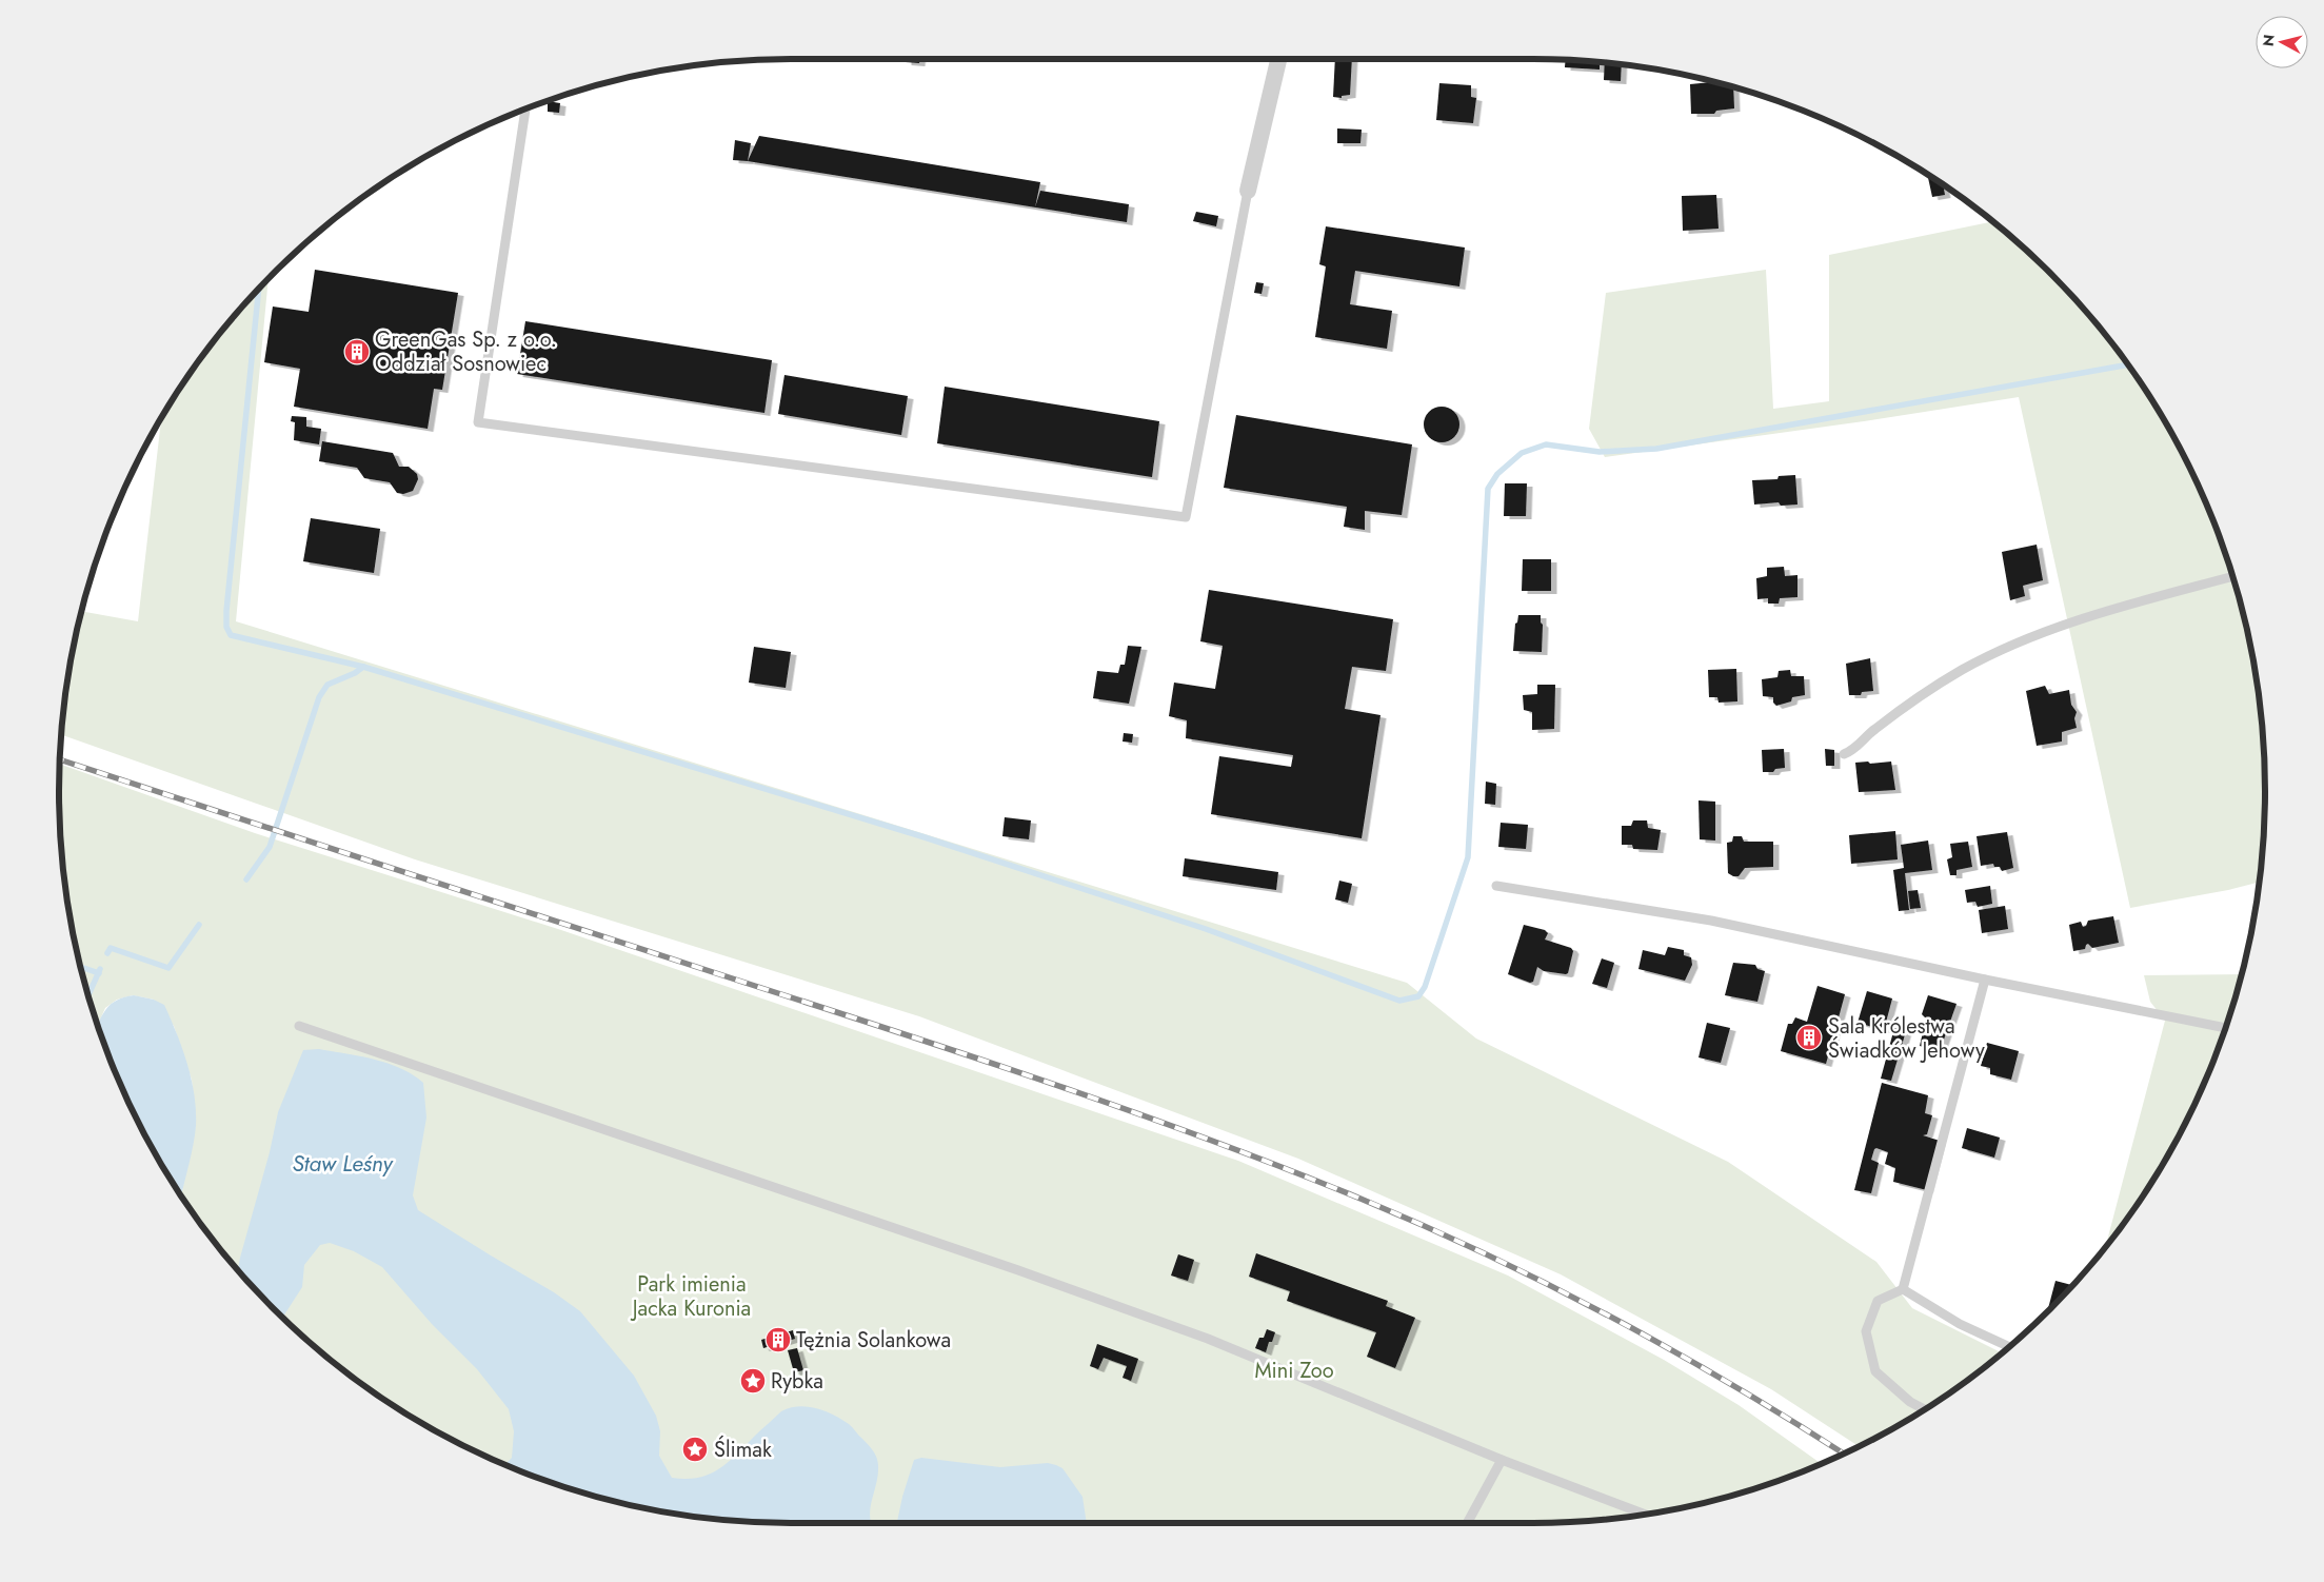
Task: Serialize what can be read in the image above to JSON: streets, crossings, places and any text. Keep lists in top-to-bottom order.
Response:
{
  "water": ["Staw Leśny"],
  "parks": ["Park imienia Jacka Kuronia", "Mini Zoo"],
  "places": {
    "building": ["GreenGas Sp. z o.o. Oddział Sosnowiec", "Sala Królestwa Świadków Jehowy", "Tężnia Solankowa"],
    "place": ["Rybka", "Ślimak"]
  },
  "north": "left"
}
